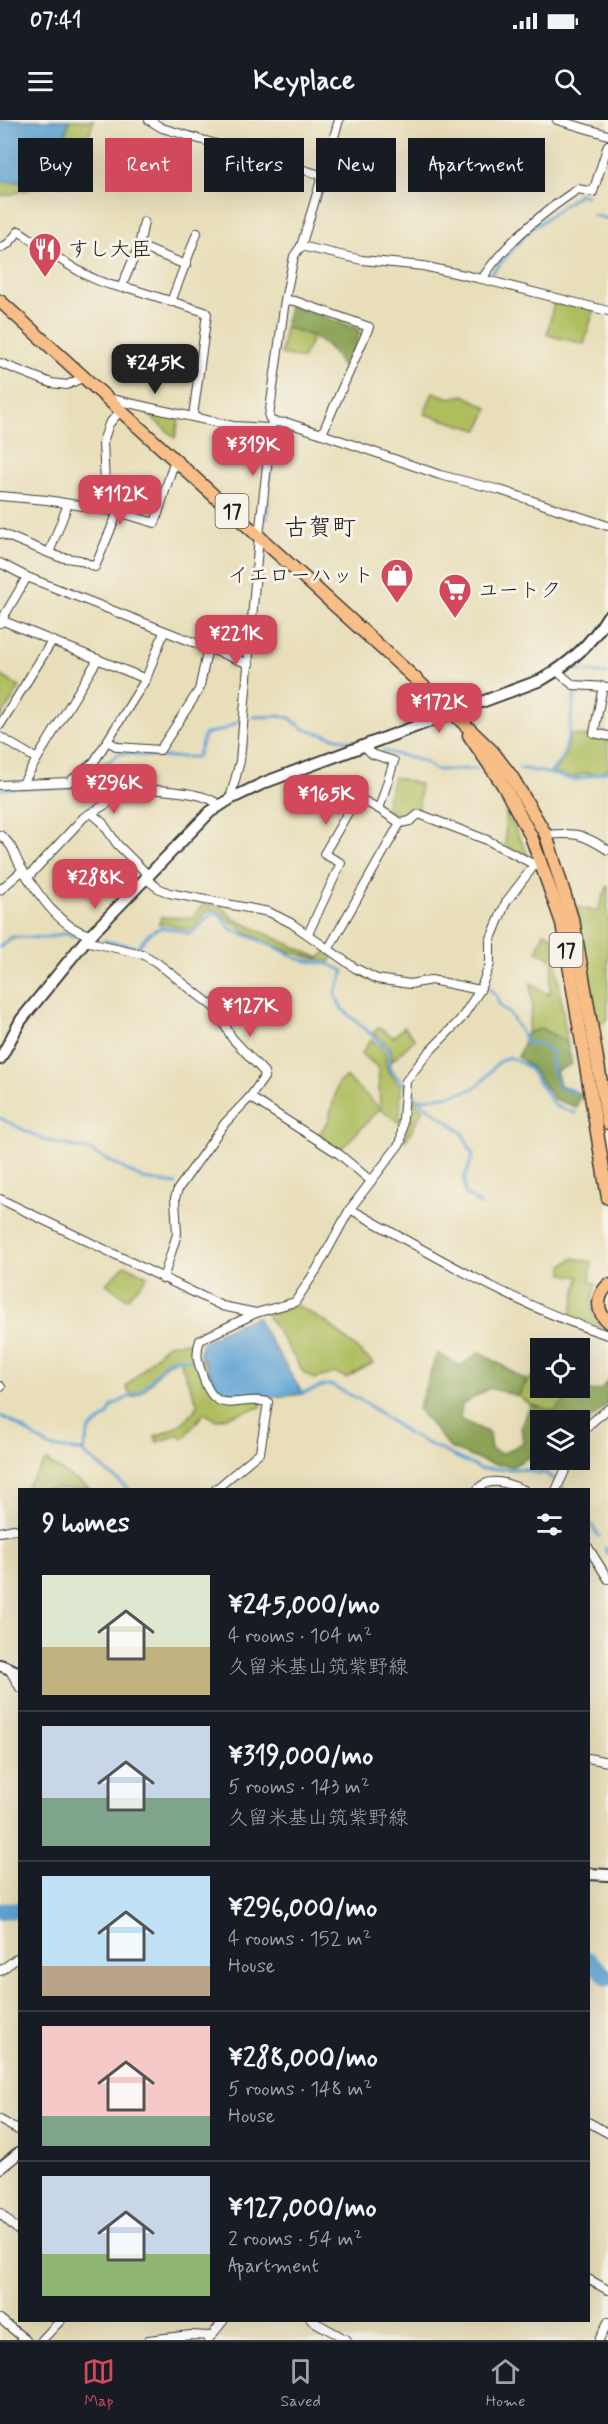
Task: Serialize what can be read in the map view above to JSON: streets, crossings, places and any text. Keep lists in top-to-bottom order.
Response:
{
  "streets": {
    "main road": ["17"]
  },
  "districts": ["古賀町"],
  "places": {
    "restaurant": ["すし大臣"],
    "shop": ["イエローハット"],
    "supermarket": ["ユートク"]
  },
  "page": {
    "status": "07:41",
    "header": "Keyplace",
    "chip": [
      "Buy",
      "Rent",
      "Filters",
      "New",
      "Apartment"
    ],
    "price": [
      "¥245K",
      "¥319K",
      "¥112K",
      "¥221K",
      "¥172K",
      "¥296K",
      "¥165K",
      "¥288K",
      "¥127K"
    ],
    "heading": "9 homes",
    "list": [
      {
        "name": "¥245,000/mo",
        "note": "4 rooms · 104 m² · 久留米基山筑紫野線"
      },
      {
        "name": "¥319,000/mo",
        "note": "5 rooms · 143 m² · 久留米基山筑紫野線"
      },
      {
        "name": "¥296,000/mo",
        "note": "4 rooms · 152 m² · House"
      },
      {
        "name": "¥288,000/mo",
        "note": "5 rooms · 148 m² · House"
      },
      {
        "name": "¥127,000/mo",
        "note": "2 rooms · 54 m² · Apartment"
      }
    ],
    "tabs": ["Map", "Saved", "Home"]
  }
}
